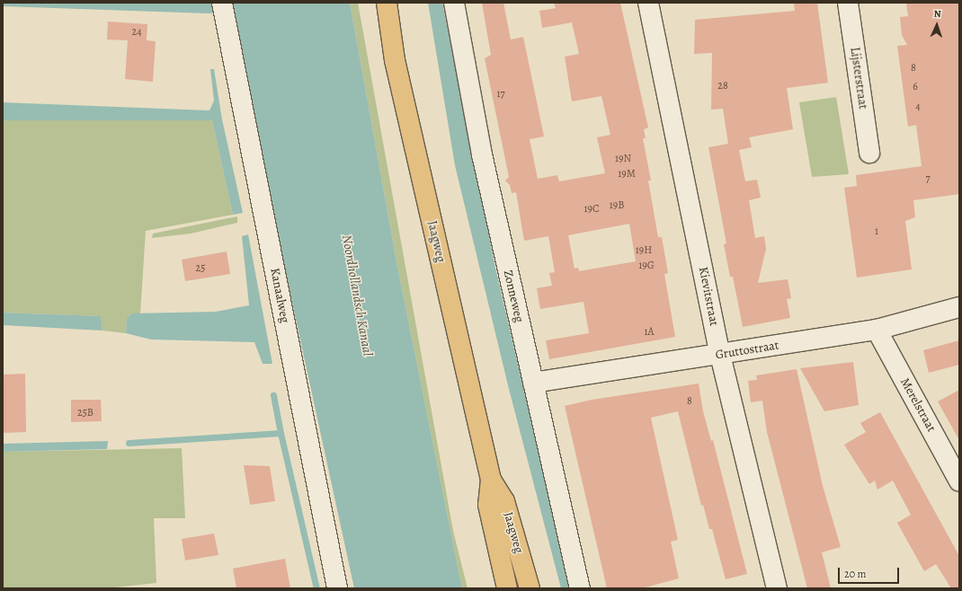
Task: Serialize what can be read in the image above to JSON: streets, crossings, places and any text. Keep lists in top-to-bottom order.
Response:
{
  "streets": {
    "main road": ["Jaagweg"],
    "street": [
      "Lijsterstraat",
      "Kanaalweg",
      "Zonneweg",
      "Kievitstraat",
      "Gruttostraat",
      "Merelstraat"
    ]
  },
  "crossings": [
    ["Zonneweg", "Gruttostraat"],
    ["Kievitstraat", "Gruttostraat"],
    ["Gruttostraat", "Merelstraat"]
  ],
  "water": ["Noordhollandsch Kanaal"],
  "house_numbers": [
    "24",
    "8",
    "28",
    "6",
    "17",
    "4",
    "19N",
    "19M",
    "7",
    "19B",
    "19C",
    "1",
    "19H",
    "19G",
    "25",
    "1A",
    "8",
    "25B"
  ],
  "scale_bar": "20 m",
  "north": "top"
}
